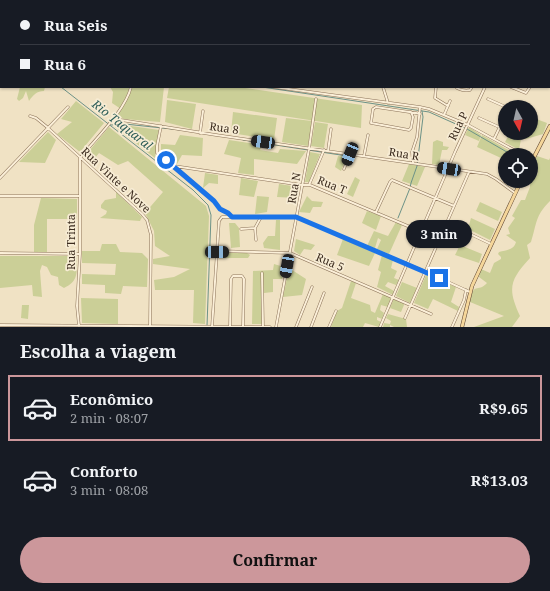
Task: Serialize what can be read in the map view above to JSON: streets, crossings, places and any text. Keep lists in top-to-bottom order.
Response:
{
  "streets": {
    "street": [
      "Rua P",
      "Rua 8",
      "Rua R",
      "Rua Vinte e Nove",
      "Rua T",
      "Rua N",
      "Rua Trinta",
      "Rua 5"
    ]
  },
  "crossings": [
    ["Rua P", "Rua R"],
    ["Rua P", "Rua T"],
    ["Rua P", "Rua 5"],
    ["Rua 8", "Rua R"],
    ["Rua 8", "Rua N"],
    ["Rua R", "Rua N"],
    ["Rua Vinte e Nove", "Rua Trinta"],
    ["Rua T", "Rua N"],
    ["Rua N", "Rua 5"]
  ],
  "water": ["Rio Taquaral"],
  "north": "bottom",
  "page": {
    "banner": ["Rua Seis", "Rua 6"],
    "bubble": "3 min",
    "heading": "Escolha a viagem",
    "list": [
      {
        "name": "Econômico",
        "note": "2 min · 08:07",
        "value": "R$9.65"
      },
      {
        "name": "Conforto",
        "note": "3 min · 08:08",
        "value": "R$13.03"
      }
    ],
    "buttons": "Confirmar"
  }
}
